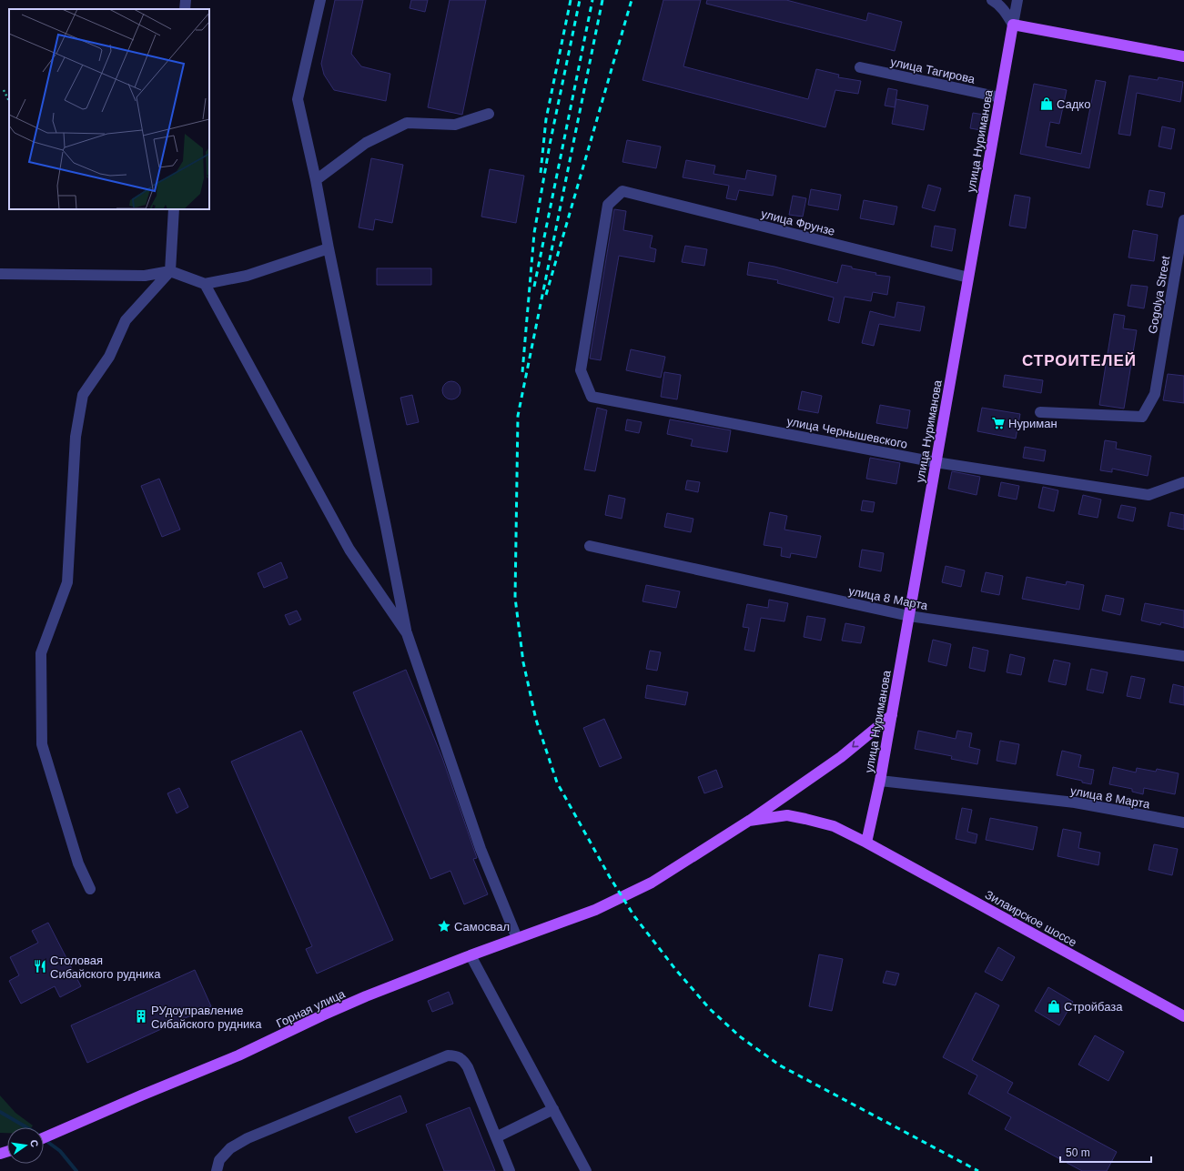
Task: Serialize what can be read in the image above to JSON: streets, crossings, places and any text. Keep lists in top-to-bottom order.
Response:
{
  "streets": {
    "main road": ["улица Нуриманова", "Зилаирское шоссе", "Горная улица"],
    "street": [
      "улица Тагирова",
      "улица Фрунзе",
      "Gogolya Street",
      "улица Чернышевского",
      "улица 8 Марта"
    ]
  },
  "crossings": [
    ["улица Тагирова", "улица Нуриманова"],
    ["улица Нуриманова", "улица Фрунзе"],
    ["улица Нуриманова", "улица Чернышевского"],
    ["улица Нуриманова", "улица 8 Марта"],
    ["улица Нуриманова", "Зилаирское шоссе"],
    ["улица Нуриманова", "Горная улица"],
    ["улица Фрунзе", "улица Чернышевского"],
    ["Зилаирское шоссе", "Горная улица"]
  ],
  "districts": ["СТРОИТЕЛЕЙ"],
  "places": {
    "shop": ["Садко", "Стройбаза"],
    "supermarket": ["Нуриман"],
    "place": ["Самосвал"],
    "restaurant": ["Столовая Сибайского рудника"],
    "building": ["РУдоуправление Сибайского рудника"]
  },
  "scale_bar": "50 m",
  "north": "right"
}
